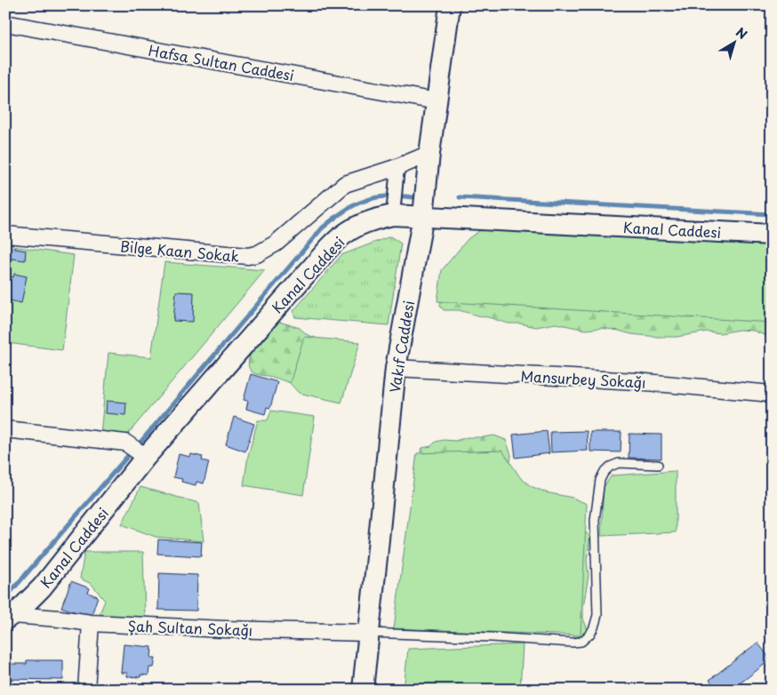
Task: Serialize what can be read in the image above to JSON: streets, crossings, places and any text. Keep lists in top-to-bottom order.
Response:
{
  "streets": {
    "street": [
      "Hafsa Sultan Caddesi",
      "Kanal Caddesi",
      "Bilge Kaan Sokak",
      "Vakıf Caddesi",
      "Mansurbey Sokağı",
      "Şah Sultan Sokağı"
    ]
  },
  "crossings": [
    ["Hafsa Sultan Caddesi", "Vakıf Caddesi"],
    ["Kanal Caddesi", "Vakıf Caddesi"],
    ["Kanal Caddesi", "Şah Sultan Sokağı"],
    ["Bilge Kaan Sokak", "Vakıf Caddesi"],
    ["Vakıf Caddesi", "Mansurbey Sokağı"],
    ["Vakıf Caddesi", "Şah Sultan Sokağı"]
  ],
  "north": "top right"
}
